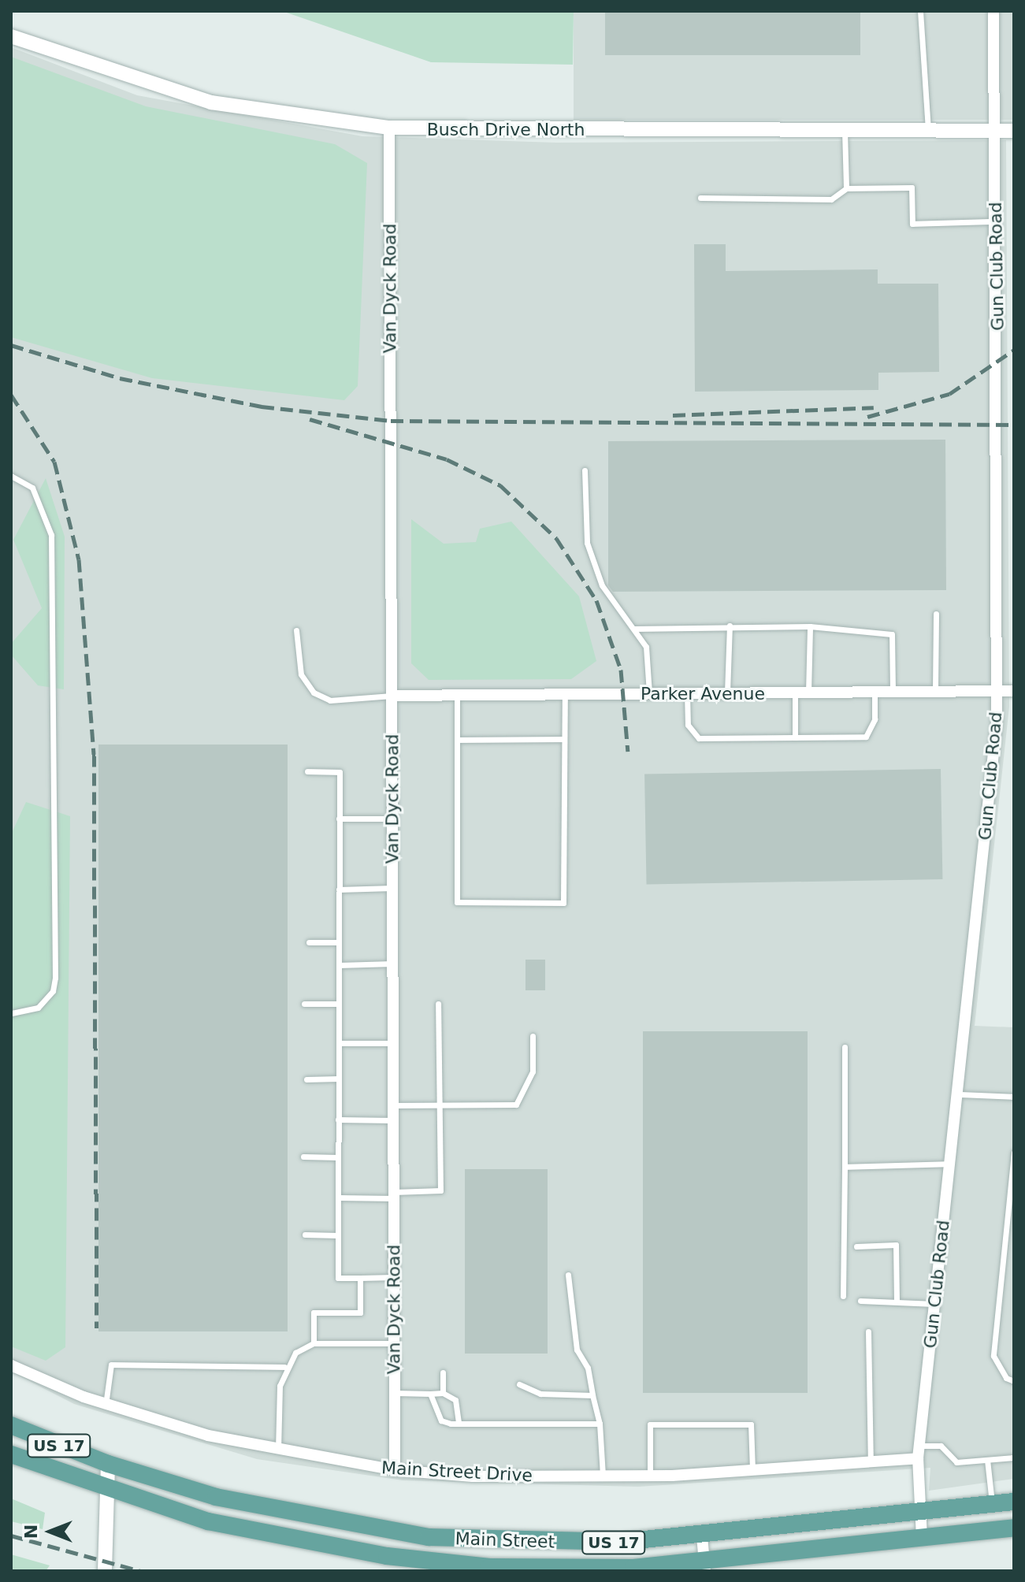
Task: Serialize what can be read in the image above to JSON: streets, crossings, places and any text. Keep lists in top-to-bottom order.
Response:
{
  "streets": {
    "main road": ["US 17", "Main Street"],
    "street": [
      "Busch Drive North",
      "Gun Club Road",
      "Van Dyck Road",
      "Parker Avenue",
      "Main Street Drive"
    ]
  },
  "crossings": [
    ["Busch Drive North", "Gun Club Road"],
    ["Busch Drive North", "Van Dyck Road"],
    ["Gun Club Road", "Parker Avenue"],
    ["Gun Club Road", "Main Street Drive"],
    ["Gun Club Road", "Main Street"],
    ["Van Dyck Road", "Parker Avenue"],
    ["Van Dyck Road", "Main Street Drive"]
  ],
  "north": "left"
}
